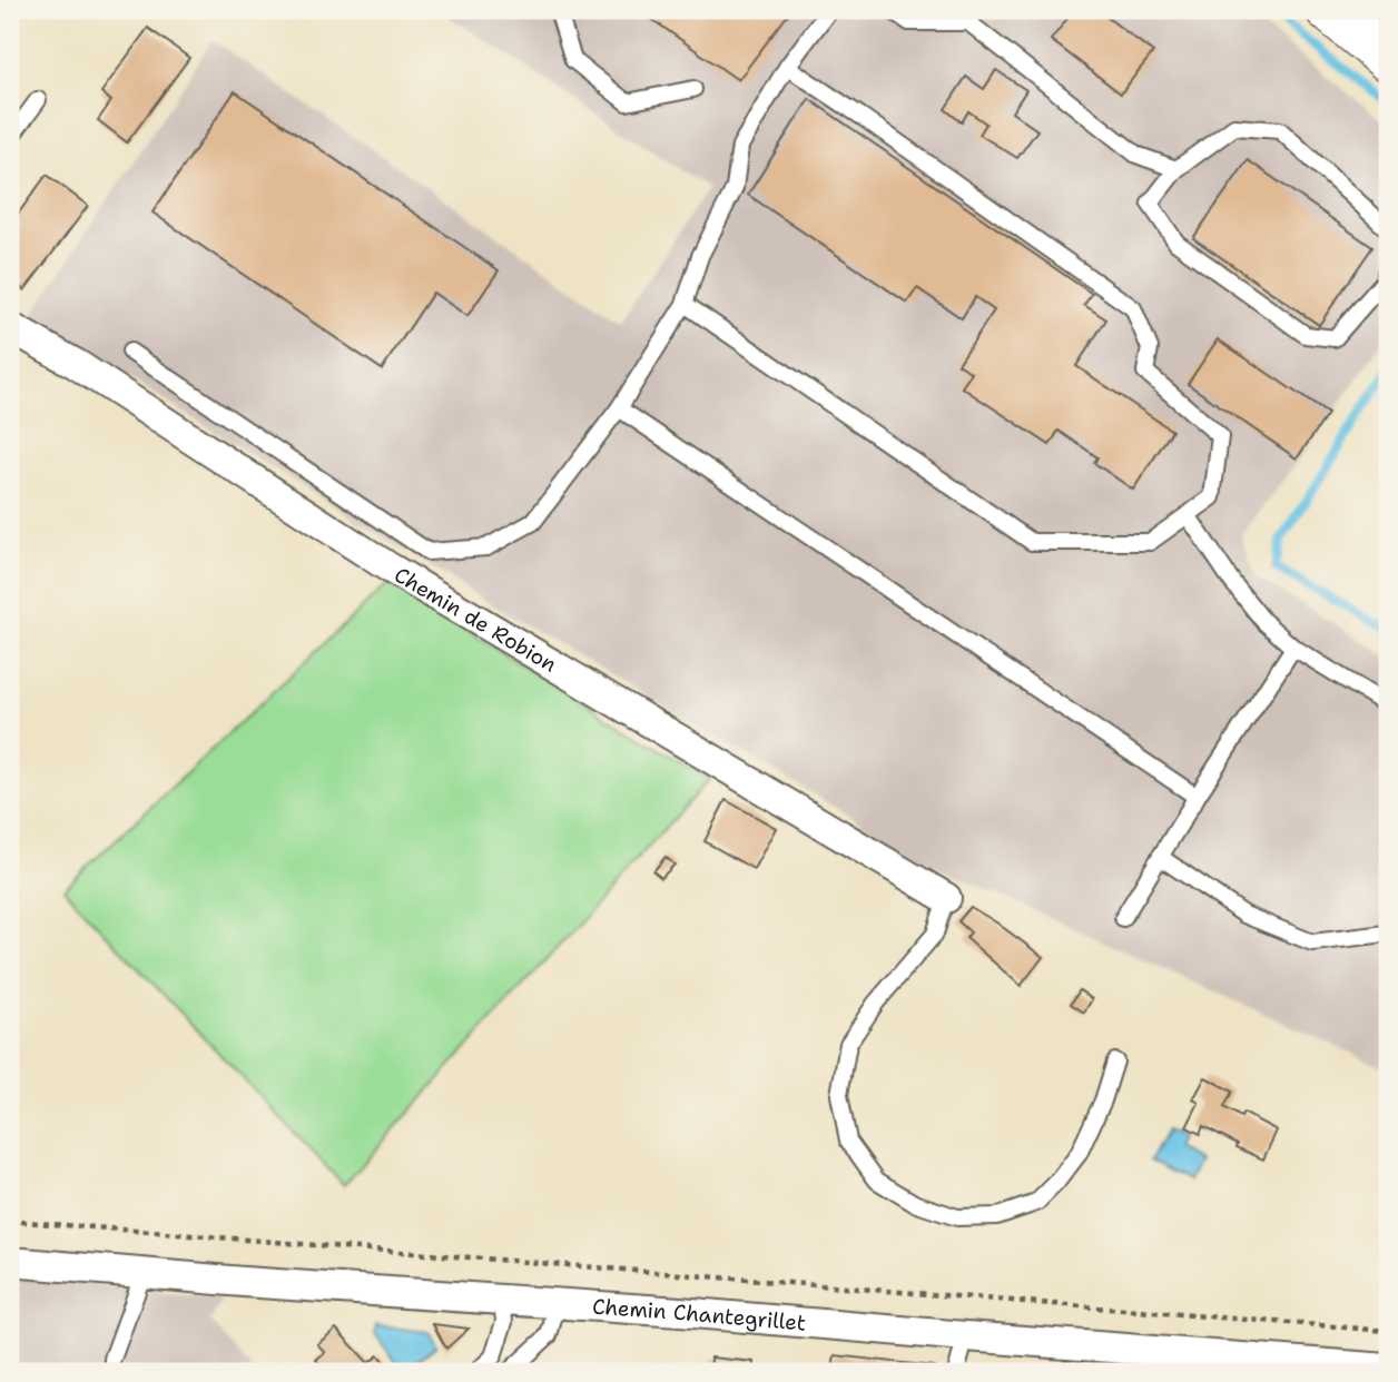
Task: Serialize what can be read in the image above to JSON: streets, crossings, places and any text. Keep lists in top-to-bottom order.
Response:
{
  "streets": {
    "street": ["Chemin de Robion", "Chemin Chantegrillet"]
  }
}
